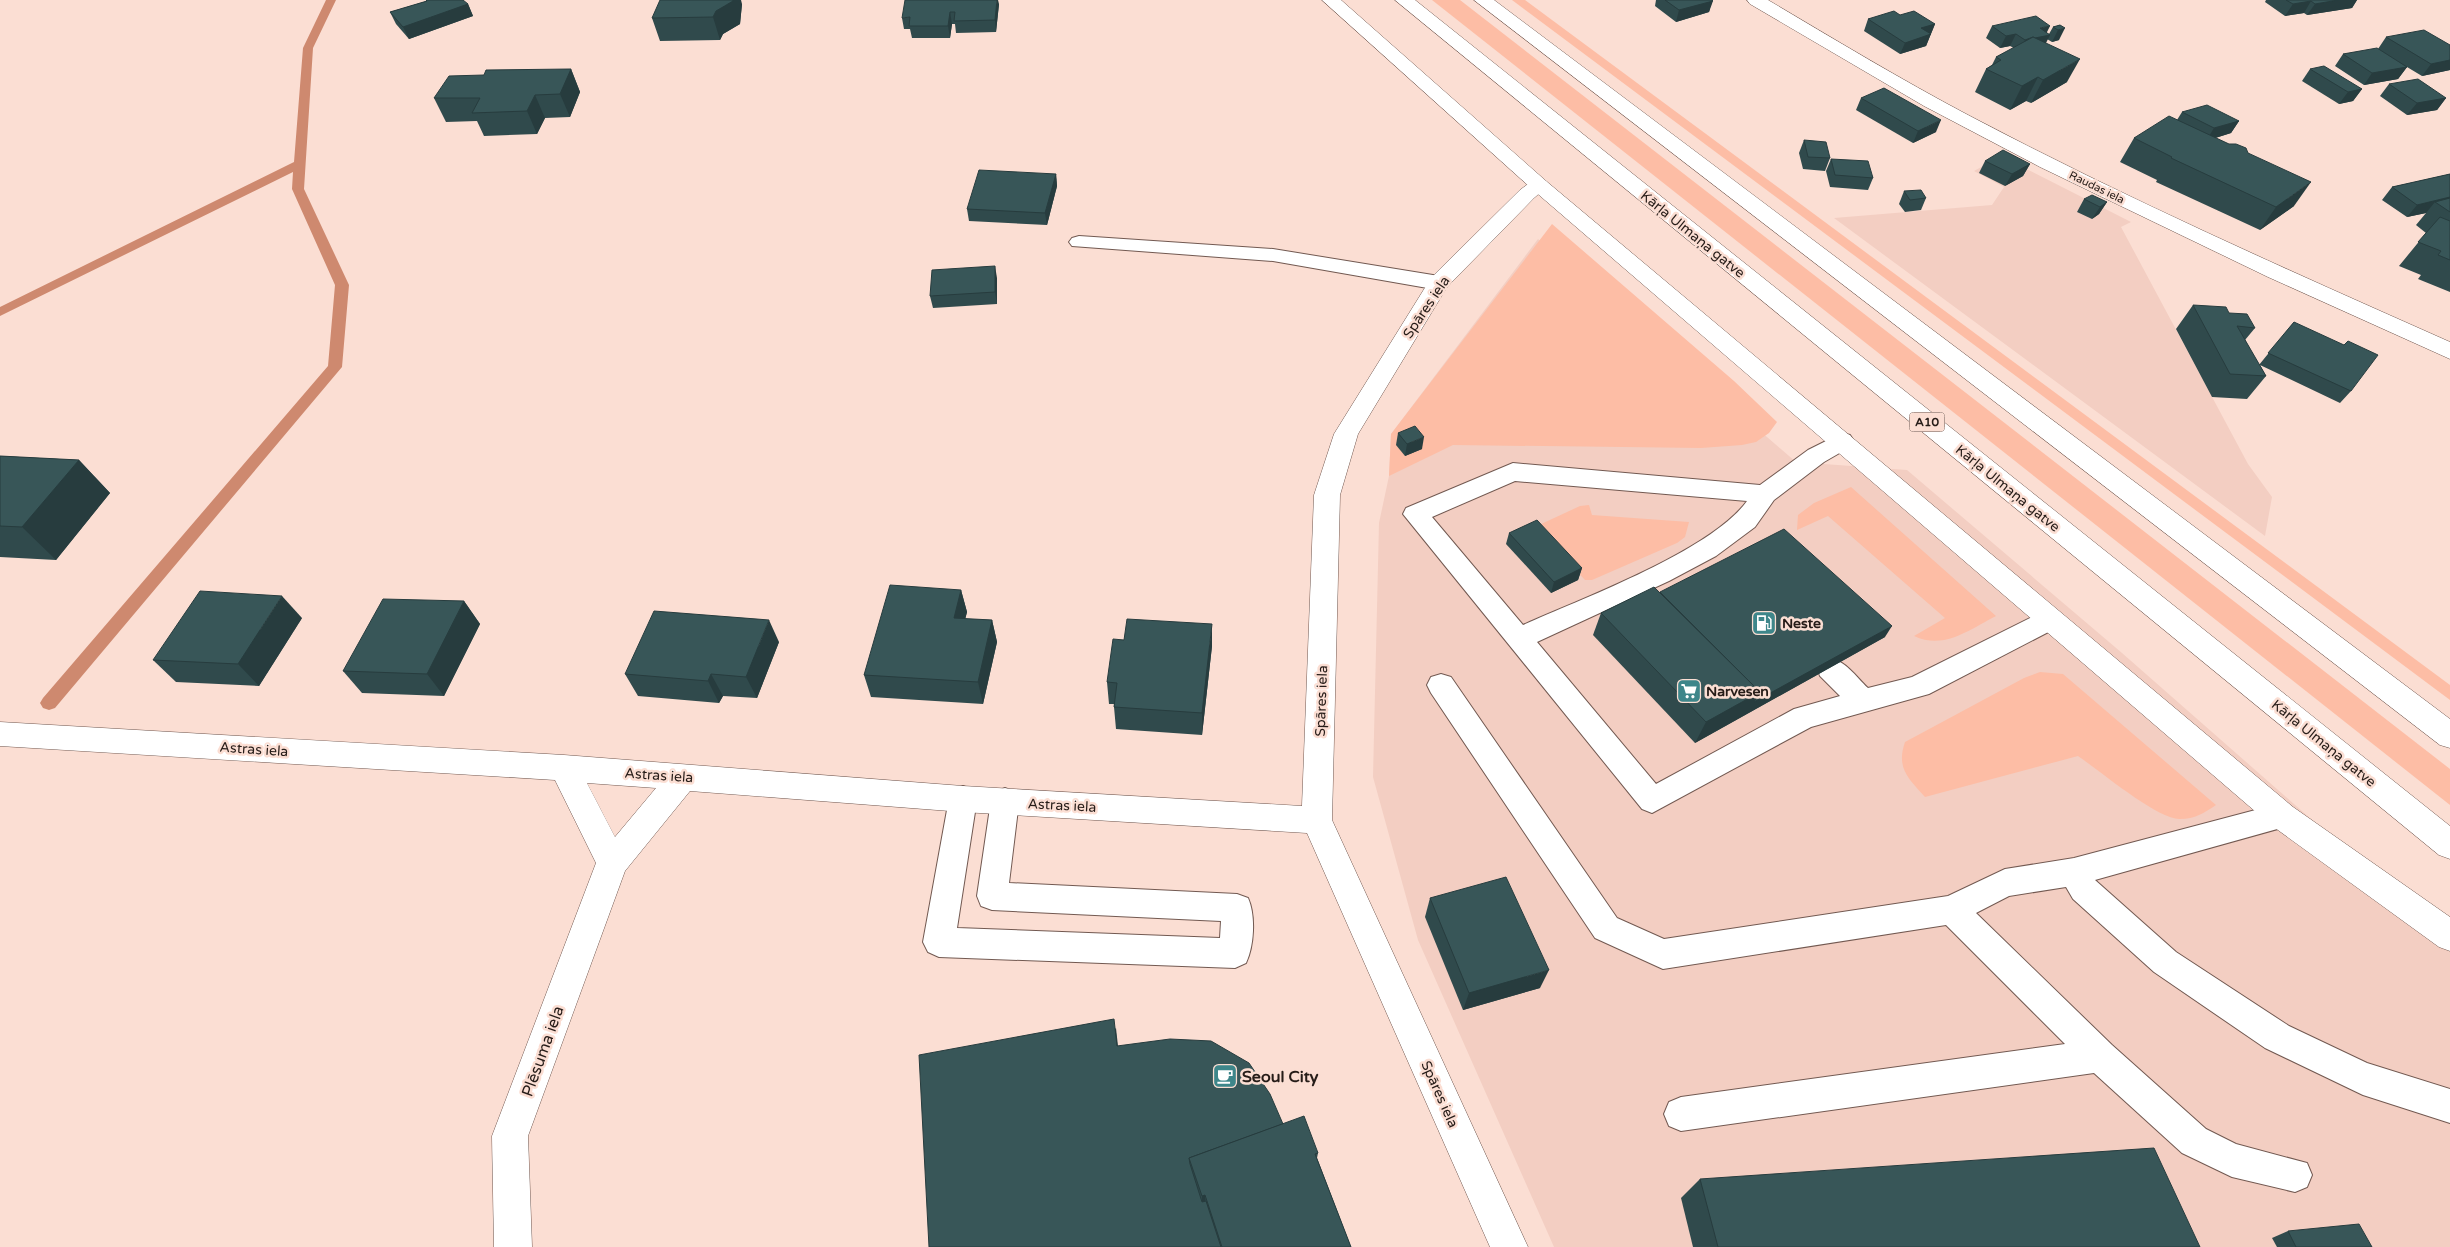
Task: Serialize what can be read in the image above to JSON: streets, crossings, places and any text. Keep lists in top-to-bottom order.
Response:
{
  "streets": {
    "main road": [
      "Raudas iela",
      "Kārļa Ulmaņa gatve",
      "Spāres iela",
      "A10",
      "Astras iela",
      "Plēsuma iela"
    ]
  },
  "crossings": [
    ["Spāres iela", "Astras iela"],
    ["Astras iela", "Plēsuma iela"]
  ],
  "places": {
    "fuel station": ["Neste"],
    "supermarket": ["Narvesen"],
    "cafe": ["Seoul City"]
  }
}
